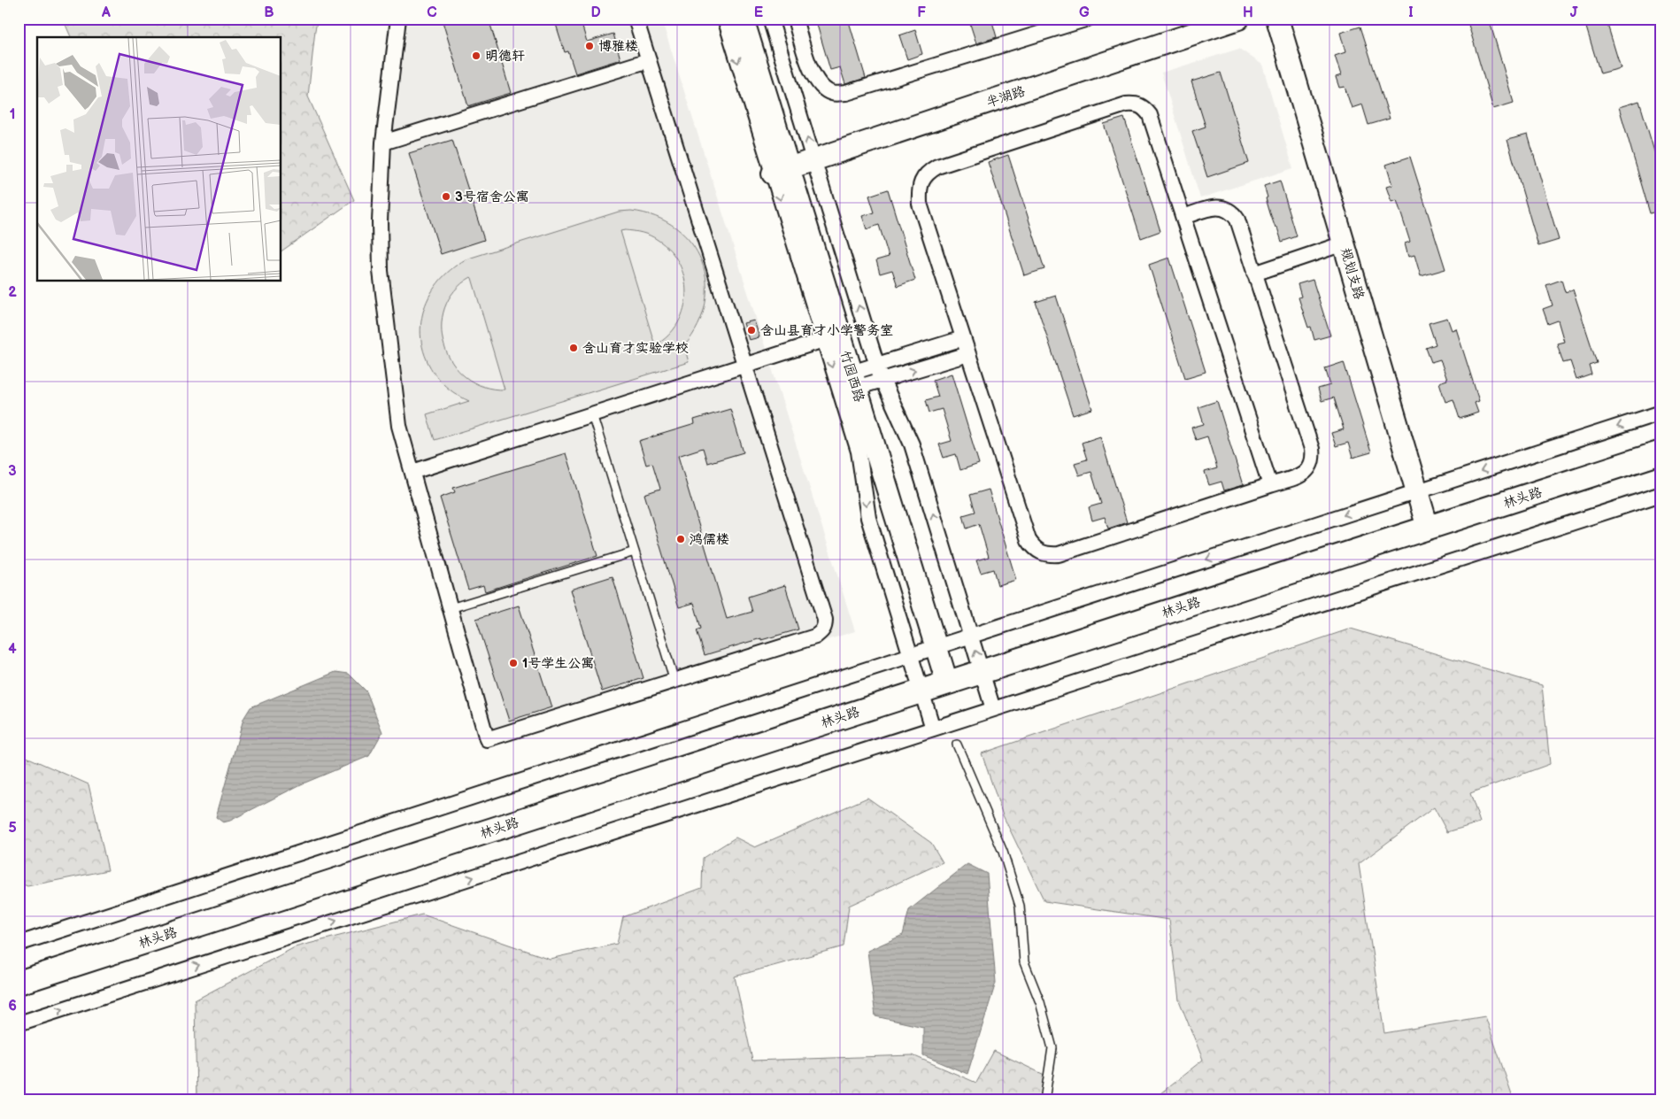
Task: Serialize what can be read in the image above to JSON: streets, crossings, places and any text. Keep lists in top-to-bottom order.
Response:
{
  "streets": {
    "main road": ["林头路"],
    "street": ["半湖路", "规划支路", "竹园西路"]
  },
  "crossings": [
    ["半湖路", "竹园西路"],
    ["规划支路", "林头路"],
    ["竹园西路", "林头路"]
  ],
  "places": [
    "博雅楼",
    "明德轩",
    "3号宿舍公寓",
    "含山县育才小学警务室",
    "含山育才实验学校",
    "鸿儒楼",
    "1号学生公寓"
  ],
  "grid": {
    "columns": [
      "A",
      "B",
      "C",
      "D",
      "E",
      "F",
      "G",
      "H",
      "I",
      "J"
    ],
    "rows": [
      "1",
      "2",
      "3",
      "4",
      "5",
      "6"
    ]
  }
}
